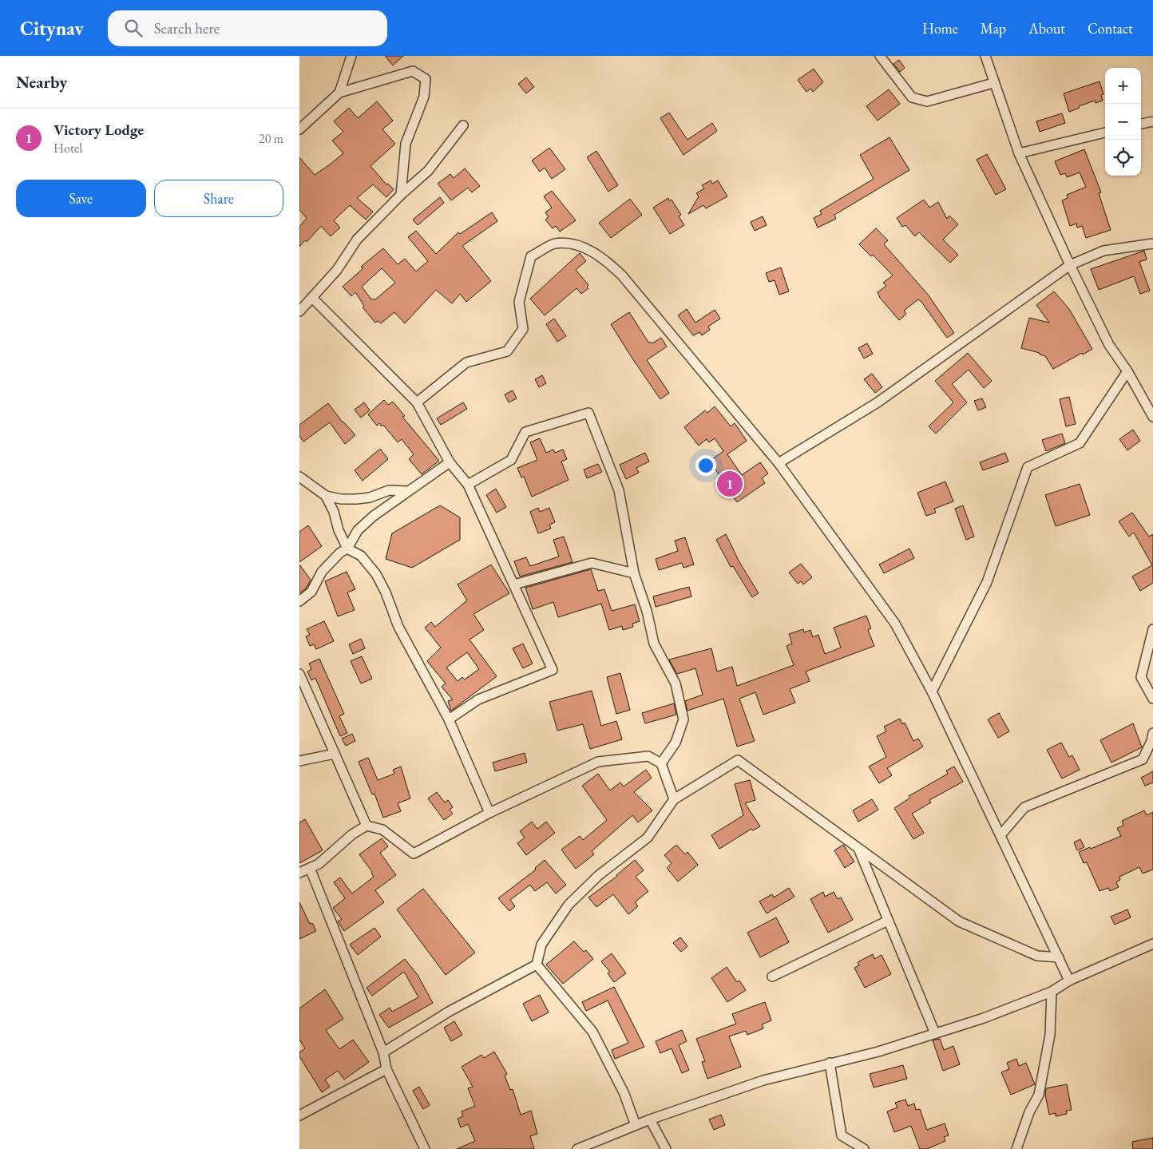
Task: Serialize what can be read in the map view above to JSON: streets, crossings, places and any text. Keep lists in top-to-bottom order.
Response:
{
  "page": {
    "header": "Citynav",
    "search": "Search here",
    "nav": [
      "Home",
      "Map",
      "About",
      "Contact"
    ],
    "heading": "Nearby",
    "map_buttons": ["+", "−"],
    "list": [
      {
        "mark": "1",
        "name": "Victory Lodge",
        "note": "Hotel",
        "value": "20 m"
      }
    ],
    "buttons": ["Save", "Share"],
    "pins": "1"
  }
}
